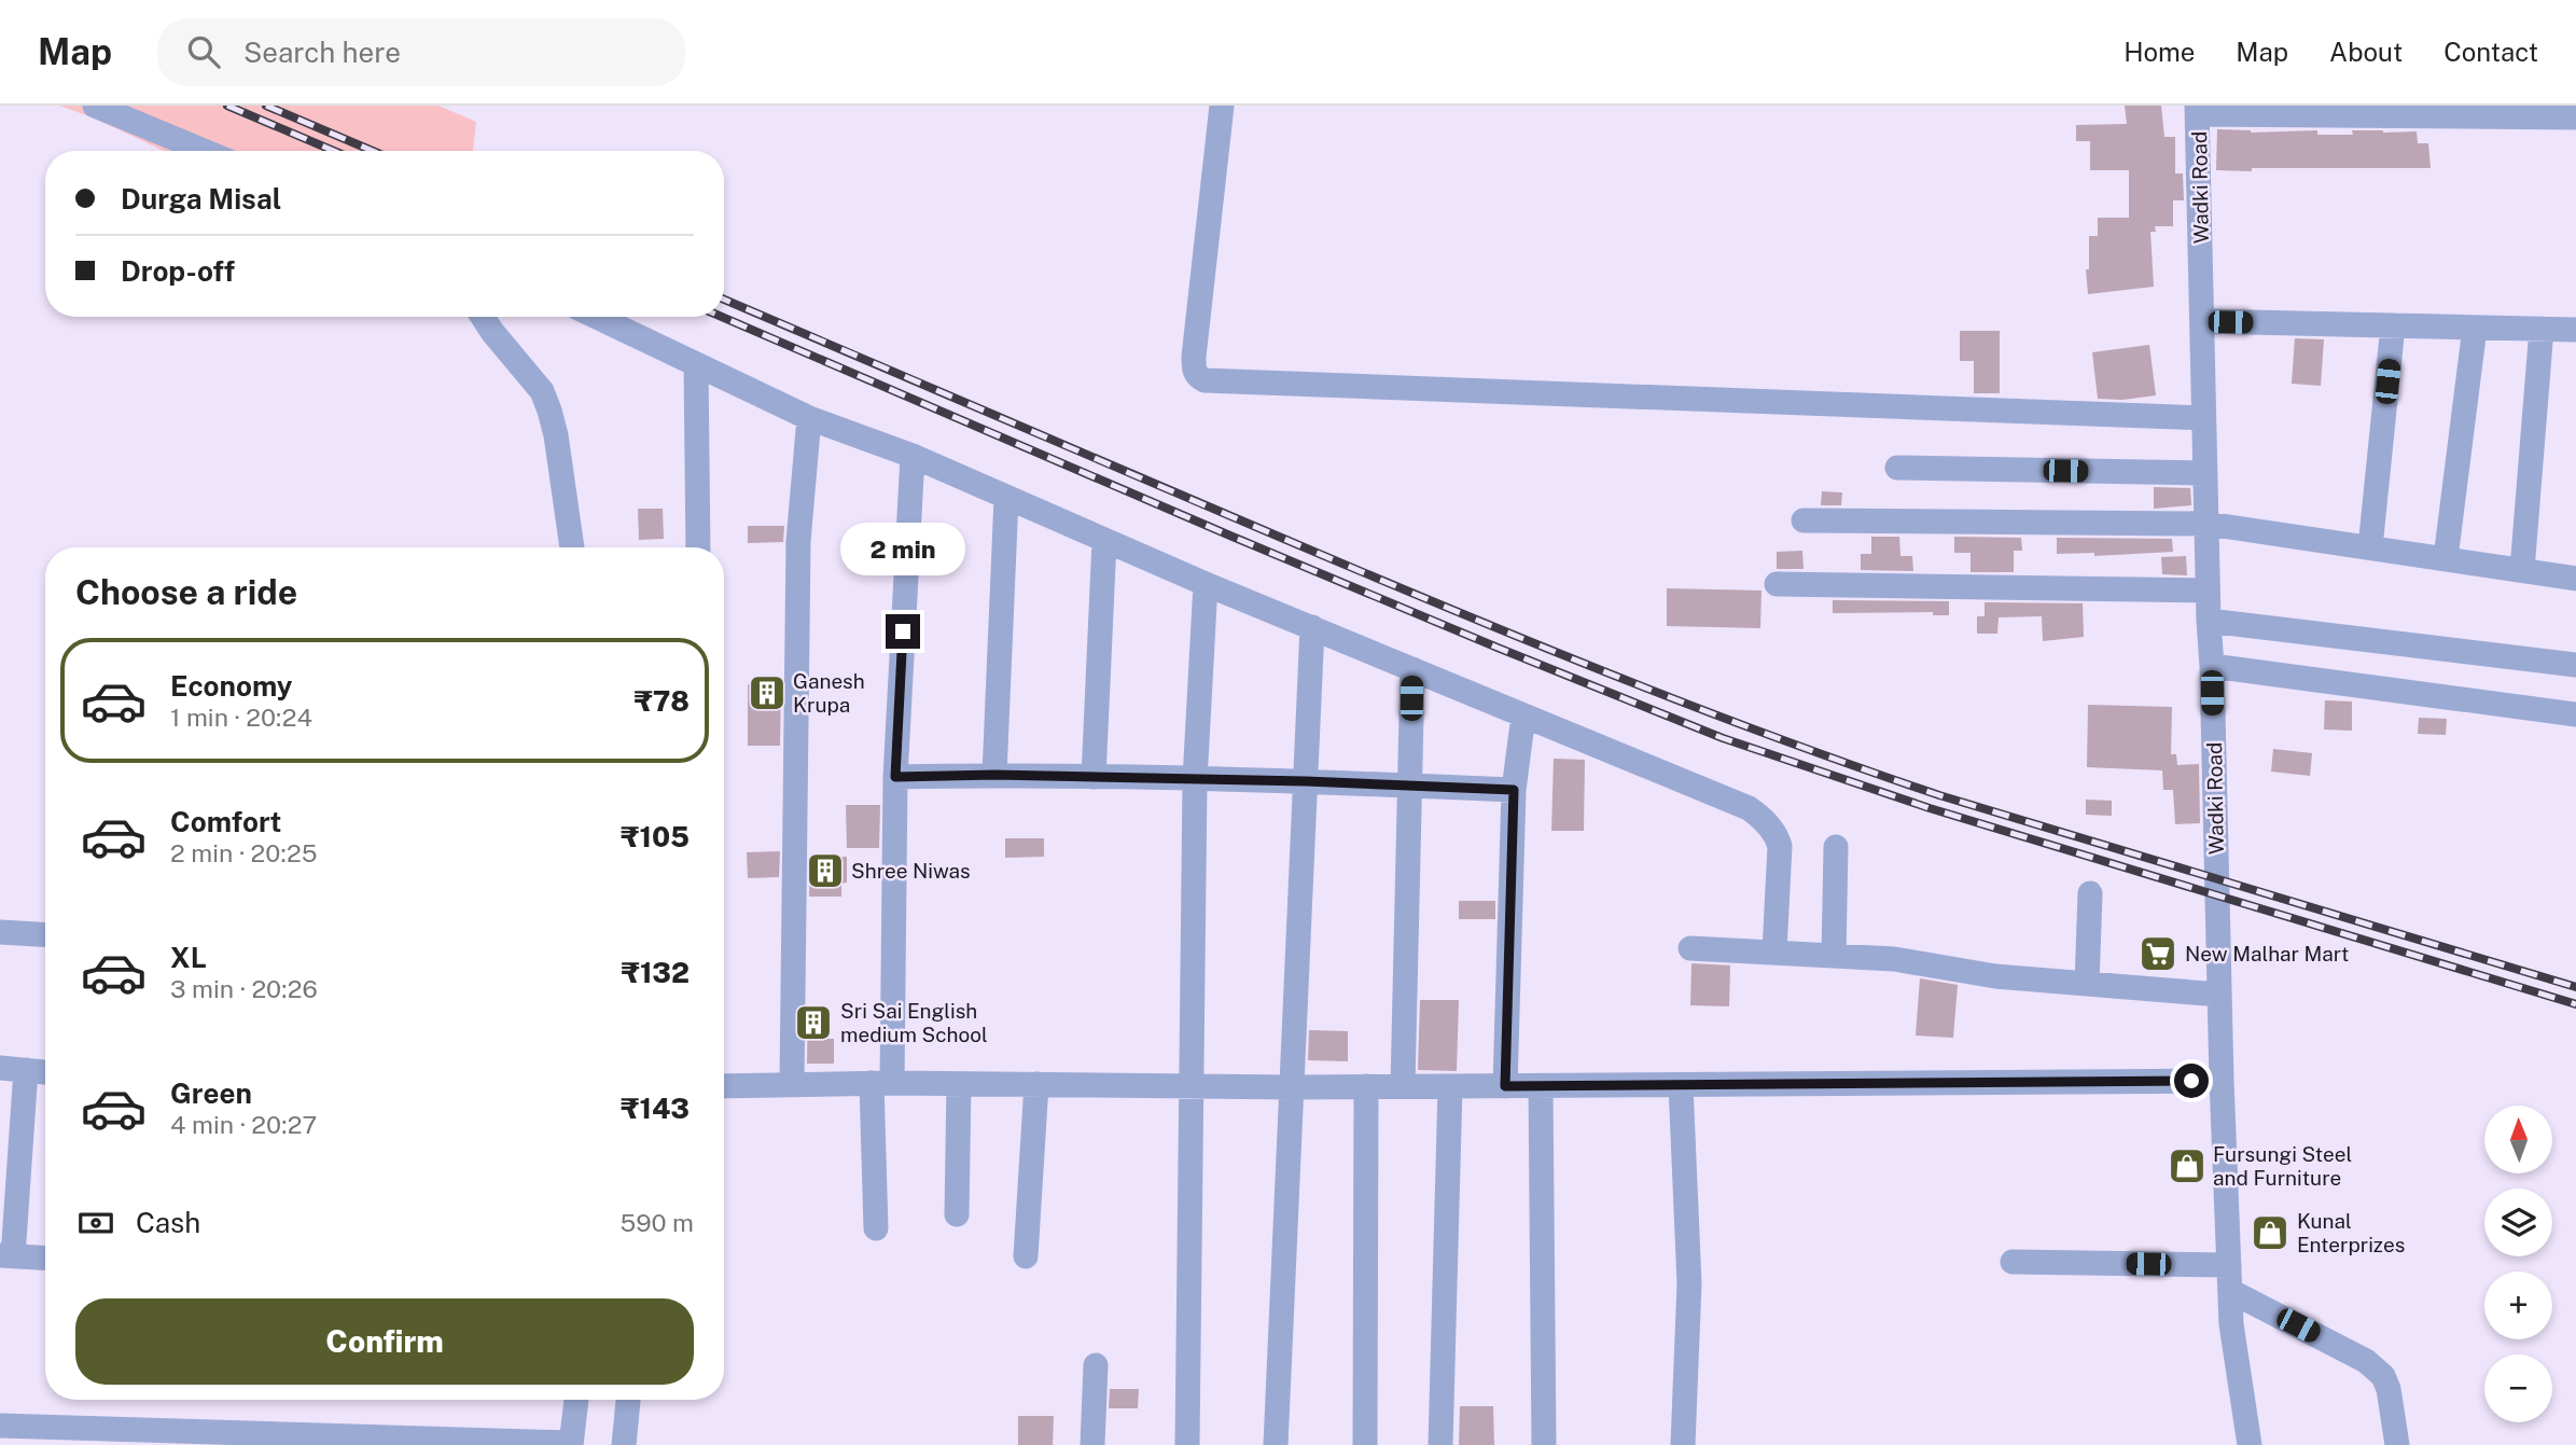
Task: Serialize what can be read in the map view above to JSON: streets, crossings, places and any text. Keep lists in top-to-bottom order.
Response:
{
  "streets": {
    "street": ["Wadki Road"]
  },
  "places": {
    "building": ["Ganesh Krupa", "Shree Niwas", "Sri Sai English medium School"],
    "supermarket": ["New Malhar Mart"],
    "shop": ["Fursungi Steel and Furniture", "Kunal Enterprizes"]
  },
  "north": "top",
  "page": {
    "header": "Map",
    "search": "Search here",
    "nav": [
      "Home",
      "Map",
      "About",
      "Contact"
    ],
    "banner": ["Durga Misal", "Drop-off"],
    "bubble": "2 min",
    "heading": "Choose a ride",
    "list": [
      {
        "name": "Economy",
        "note": "1 min · 20:24",
        "value": "₹78"
      },
      {
        "name": "Comfort",
        "note": "2 min · 20:25",
        "value": "₹105"
      },
      {
        "name": "XL",
        "note": "3 min · 20:26",
        "value": "₹132"
      },
      {
        "name": "Green",
        "note": "4 min · 20:27",
        "value": "₹143"
      }
    ],
    "map_buttons": ["+", "−"],
    "pay": ["Cash", "590 m"],
    "buttons": "Confirm"
  }
}
